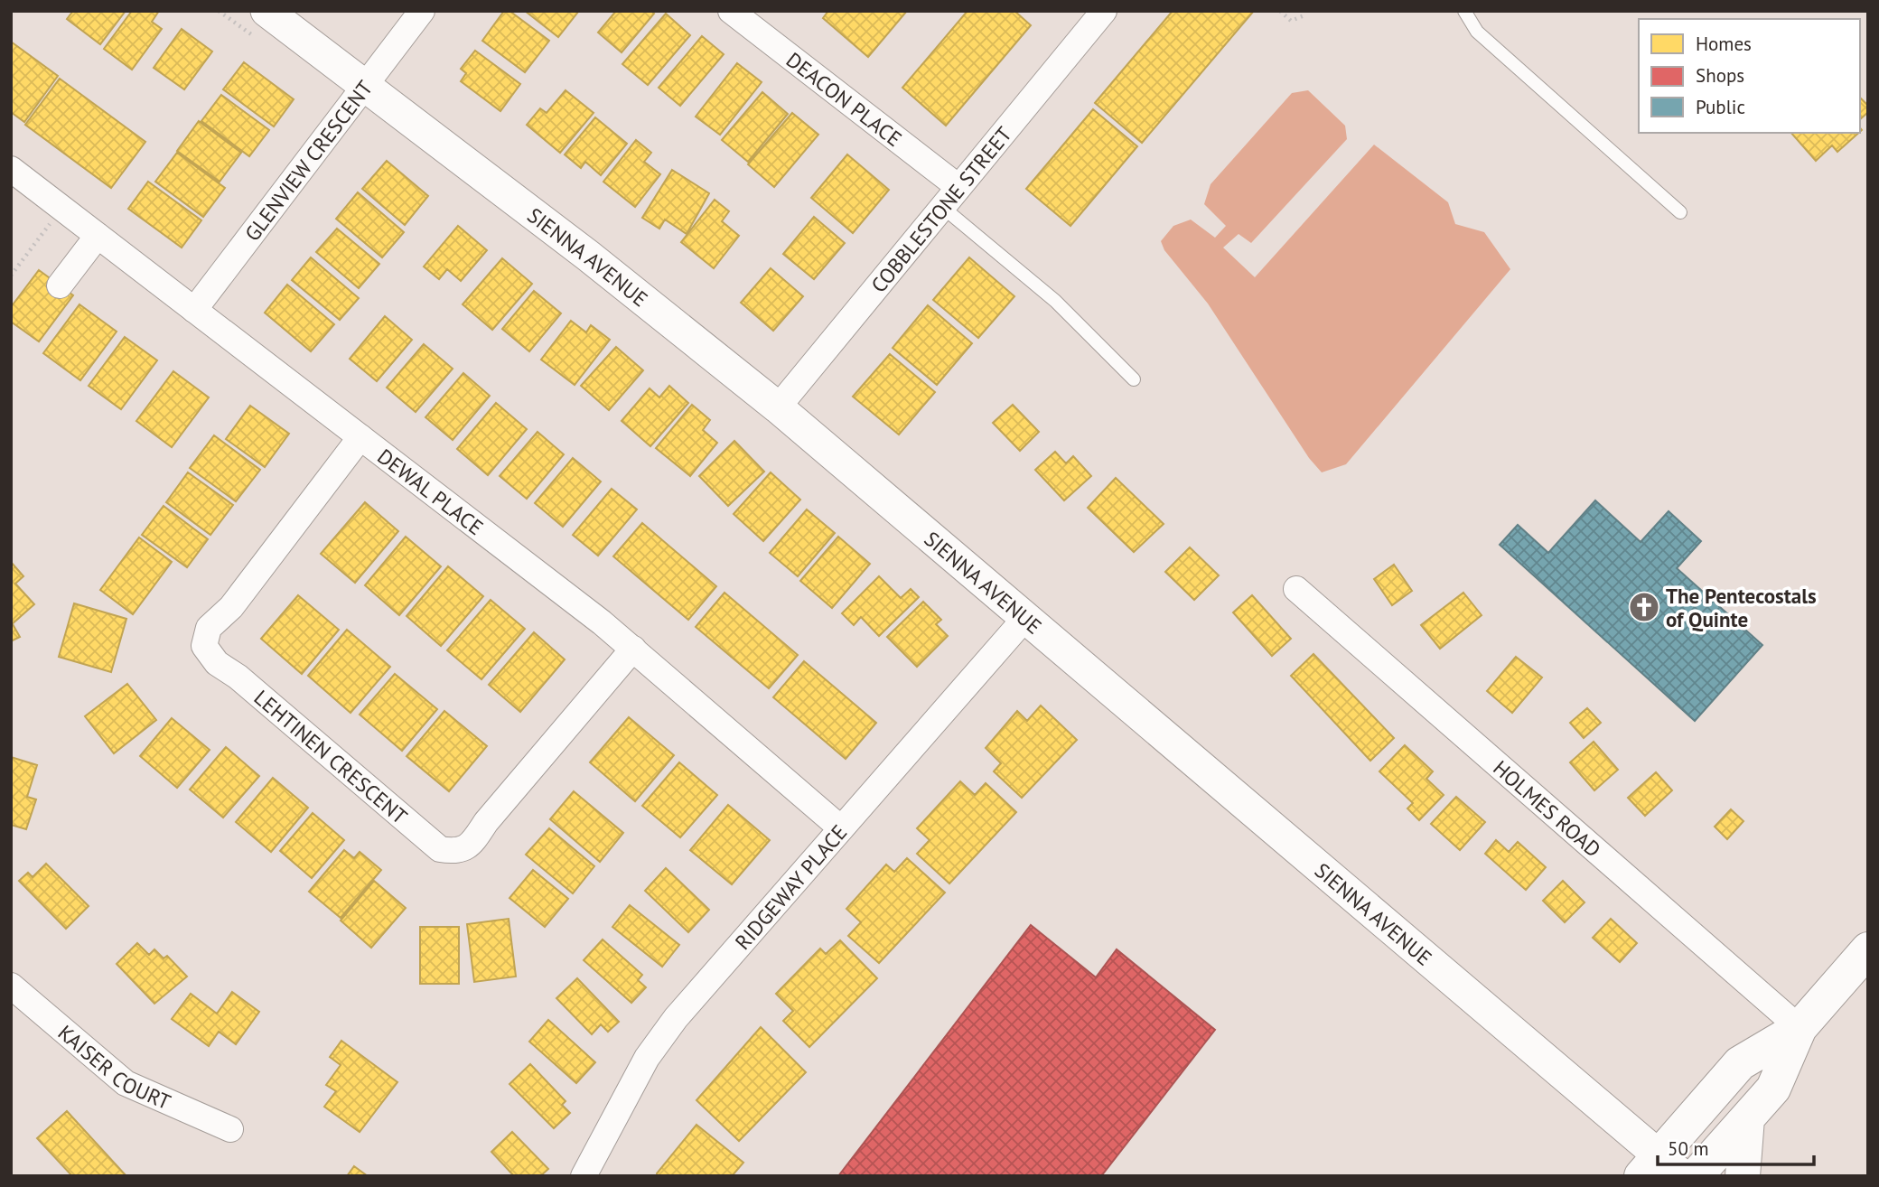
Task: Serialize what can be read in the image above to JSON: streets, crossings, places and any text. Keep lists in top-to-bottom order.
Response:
{
  "streets": {
    "street": [
      "DEACON PLACE",
      "GLENVIEW CRESCENT",
      "COBBLESTONE STREET",
      "SIENNA AVENUE",
      "DEWAL PLACE",
      "LEHTINEN CRESCENT",
      "HOLMES ROAD",
      "RIDGEWAY PLACE",
      "KAISER COURT"
    ]
  },
  "crossings": [
    ["DEACON PLACE", "COBBLESTONE STREET"],
    ["GLENVIEW CRESCENT", "SIENNA AVENUE"],
    ["GLENVIEW CRESCENT", "DEWAL PLACE"],
    ["COBBLESTONE STREET", "SIENNA AVENUE"],
    ["SIENNA AVENUE", "RIDGEWAY PLACE"],
    ["DEWAL PLACE", "LEHTINEN CRESCENT"],
    ["DEWAL PLACE", "RIDGEWAY PLACE"]
  ],
  "places": {
    "church": ["The Pentecostals of Quinte"]
  },
  "legend": ["Homes", "Shops", "Public"],
  "scale_bar": "50 m"
}
